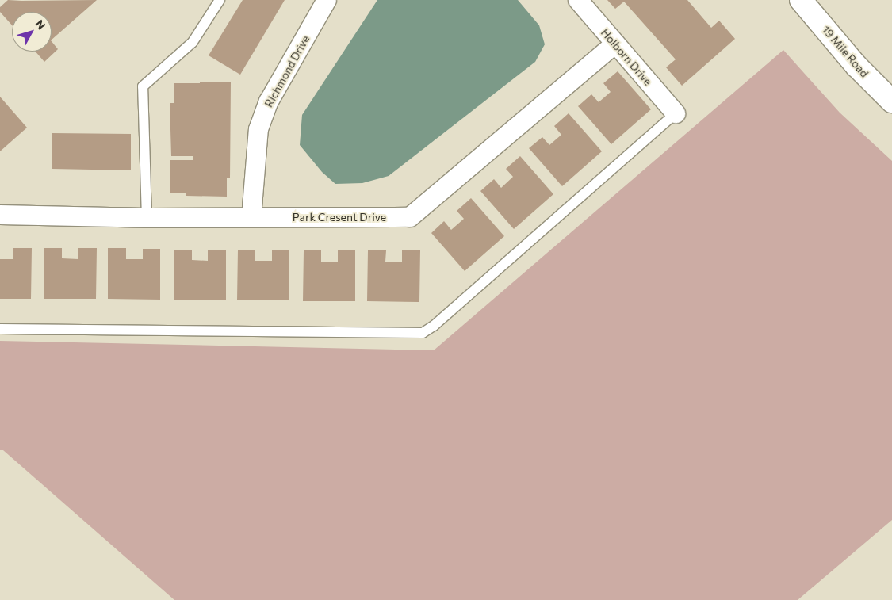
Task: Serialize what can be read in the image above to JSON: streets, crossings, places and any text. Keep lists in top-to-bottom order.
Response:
{
  "streets": {
    "street": [
      "19 Mile Road",
      "Holborn Drive",
      "Richmond Drive",
      "Park Cresent Drive"
    ]
  },
  "crossings": [
    ["Holborn Drive", "Park Cresent Drive"],
    ["Richmond Drive", "Park Cresent Drive"]
  ],
  "north": "top right"
}
